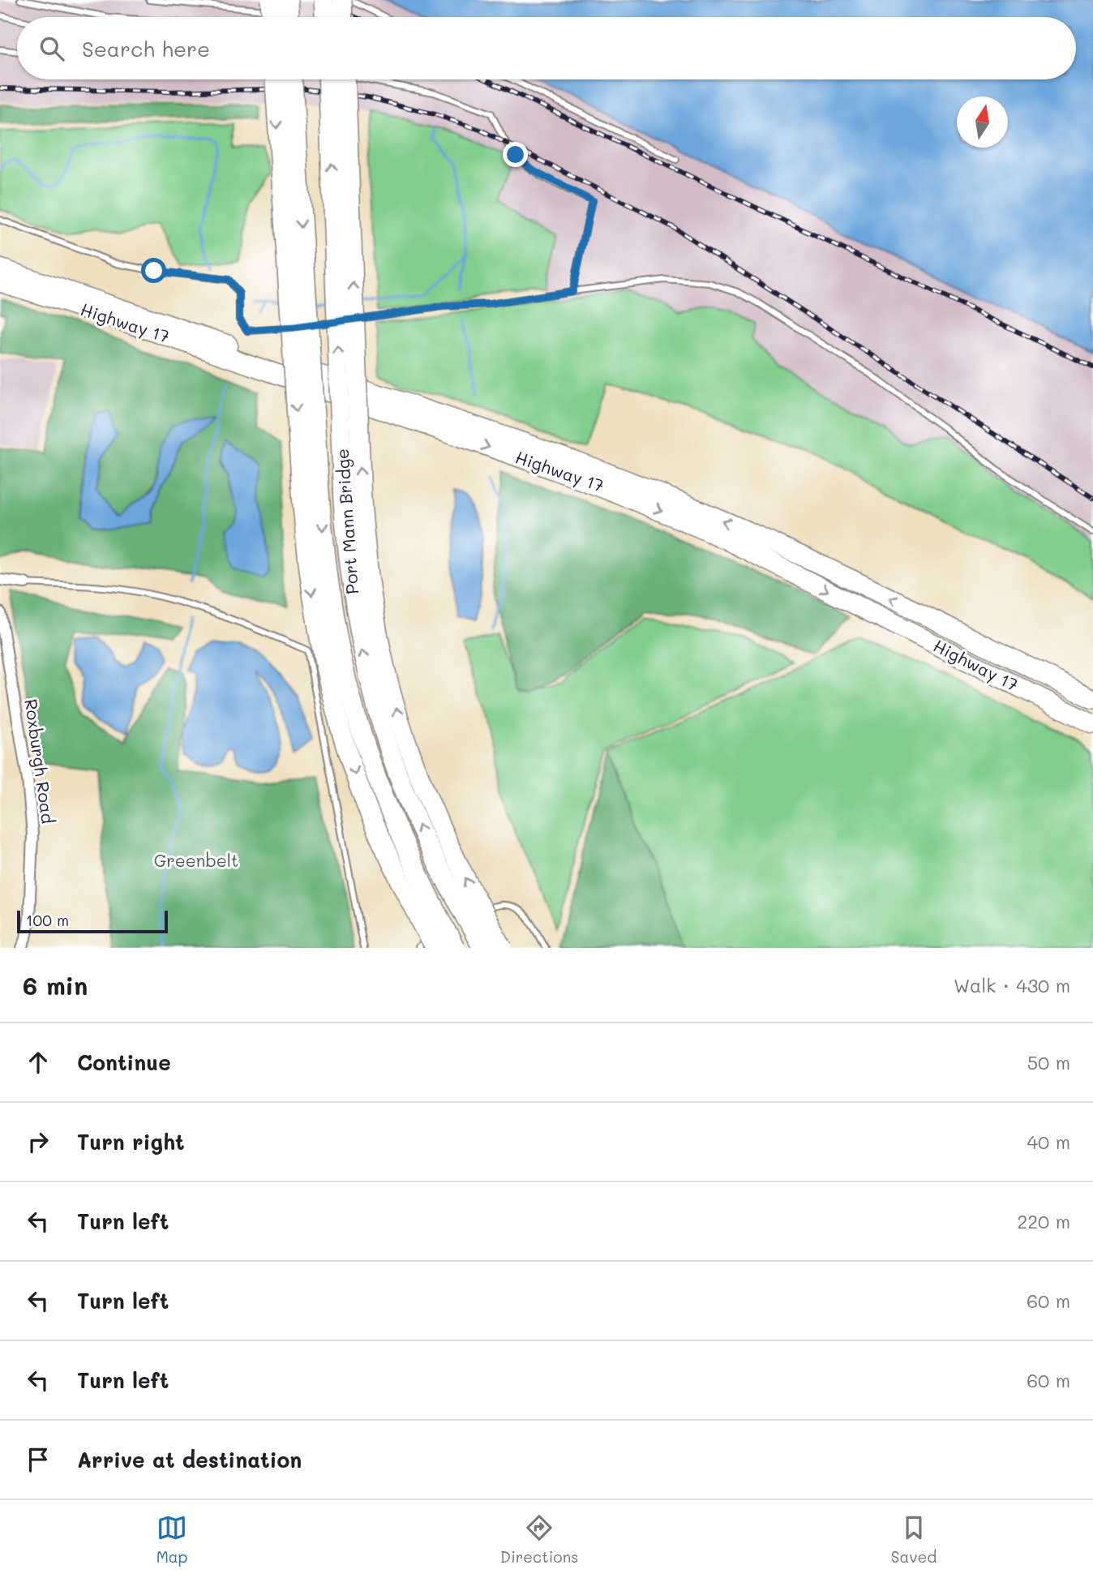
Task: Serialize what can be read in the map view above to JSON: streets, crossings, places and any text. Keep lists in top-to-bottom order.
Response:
{
  "streets": {
    "highway": ["Highway 17", "Port Mann Bridge"],
    "street": ["Roxburgh Road"]
  },
  "parks": ["Greenbelt"],
  "scale_bar": "100 m",
  "north": "top",
  "page": {
    "search": "Search here",
    "scale": "100 m",
    "heading": ["6 min", "Walk · 430 m"],
    "list": [
      ["Continue", "50 m"],
      ["Turn right", "40 m"],
      ["Turn left", "220 m"],
      ["Turn left", "60 m"],
      ["Turn left", "60 m"],
      "Arrive at destination"
    ],
    "nav": ["Map", "Directions", "Saved"]
  }
}
